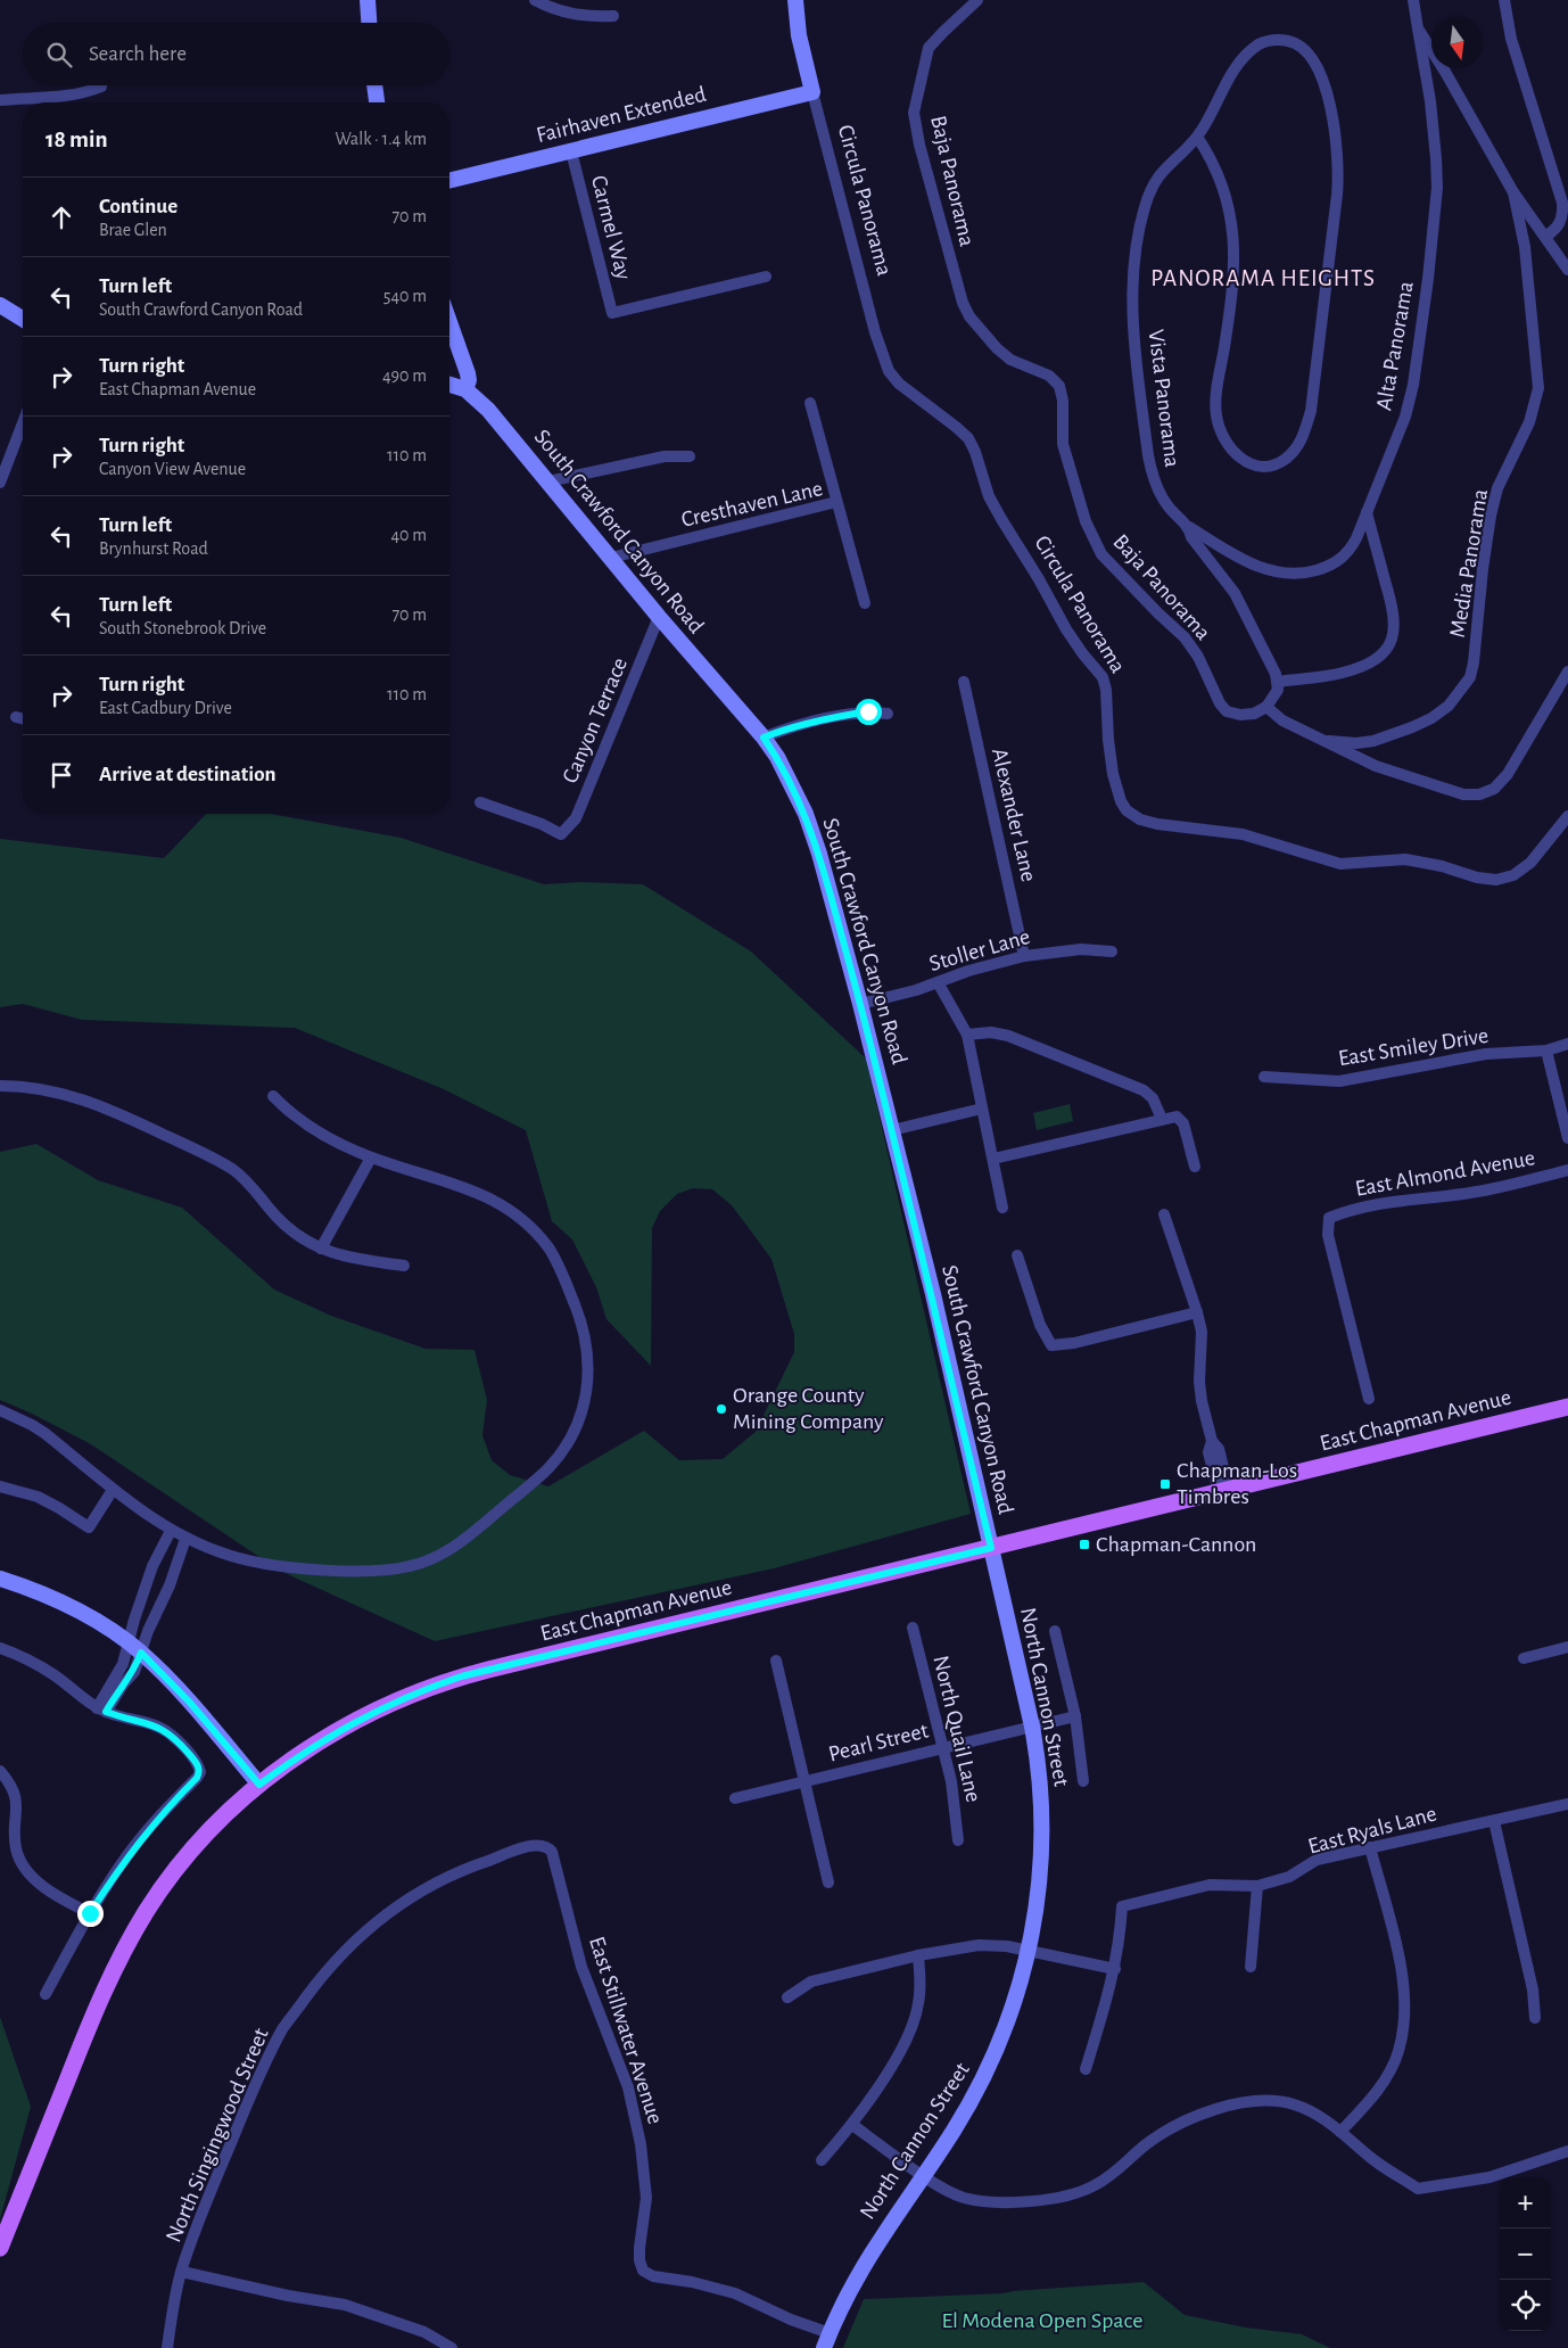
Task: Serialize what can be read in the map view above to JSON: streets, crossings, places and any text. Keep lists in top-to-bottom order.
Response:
{
  "streets": {
    "main road": [
      "Fairhaven Extended",
      "Circula Panorama",
      "South Crawford Canyon Road",
      "East Chapman Avenue",
      "North Cannon Street"
    ],
    "street": [
      "Baja Panorama",
      "Carmel Way",
      "Alta Panorama",
      "Vista Panorama",
      "Cresthaven Lane",
      "Media Panorama",
      "Canyon Terrace",
      "Alexander Lane",
      "Stoller Lane",
      "East Smiley Drive",
      "East Almond Avenue",
      "North Quail Lane",
      "Pearl Street",
      "East Ryals Lane",
      "East Stillwater Avenue",
      "North Singingwood Street"
    ]
  },
  "crossings": [
    ["Fairhaven Extended", "Circula Panorama"],
    ["Fairhaven Extended", "Carmel Way"],
    ["Alta Panorama", "Vista Panorama"],
    ["Cresthaven Lane", "South Crawford Canyon Road"],
    ["South Crawford Canyon Road", "Canyon Terrace"],
    ["South Crawford Canyon Road", "Stoller Lane"],
    ["South Crawford Canyon Road", "East Chapman Avenue"],
    ["South Crawford Canyon Road", "North Cannon Street"],
    ["Alexander Lane", "Stoller Lane"],
    ["East Chapman Avenue", "North Cannon Street"],
    ["North Cannon Street", "Pearl Street"],
    ["North Cannon Street", "East Stillwater Avenue"],
    ["North Quail Lane", "Pearl Street"],
    ["East Stillwater Avenue", "North Singingwood Street"]
  ],
  "districts": ["PANORAMA HEIGHTS"],
  "parks": ["El Modena Open Space"],
  "places": {
    "other": ["Orange County Mining Company"],
    "transit": ["Chapman-Los Timbres", "Chapman-Cannon"]
  },
  "north": "bottom",
  "page": {
    "search": "Search here",
    "heading": ["18 min", "Walk · 1.4 km"],
    "list": [
      ["Continue", "Brae Glen", "70 m"],
      ["Turn left", "South Crawford Canyon Road", "540 m"],
      ["Turn right", "East Chapman Avenue", "490 m"],
      ["Turn right", "Canyon View Avenue", "110 m"],
      ["Turn left", "Brynhurst Road", "40 m"],
      ["Turn left", "South Stonebrook Drive", "70 m"],
      ["Turn right", "East Cadbury Drive", "110 m"],
      "Arrive at destination"
    ],
    "map_buttons": ["+", "−"]
  }
}
